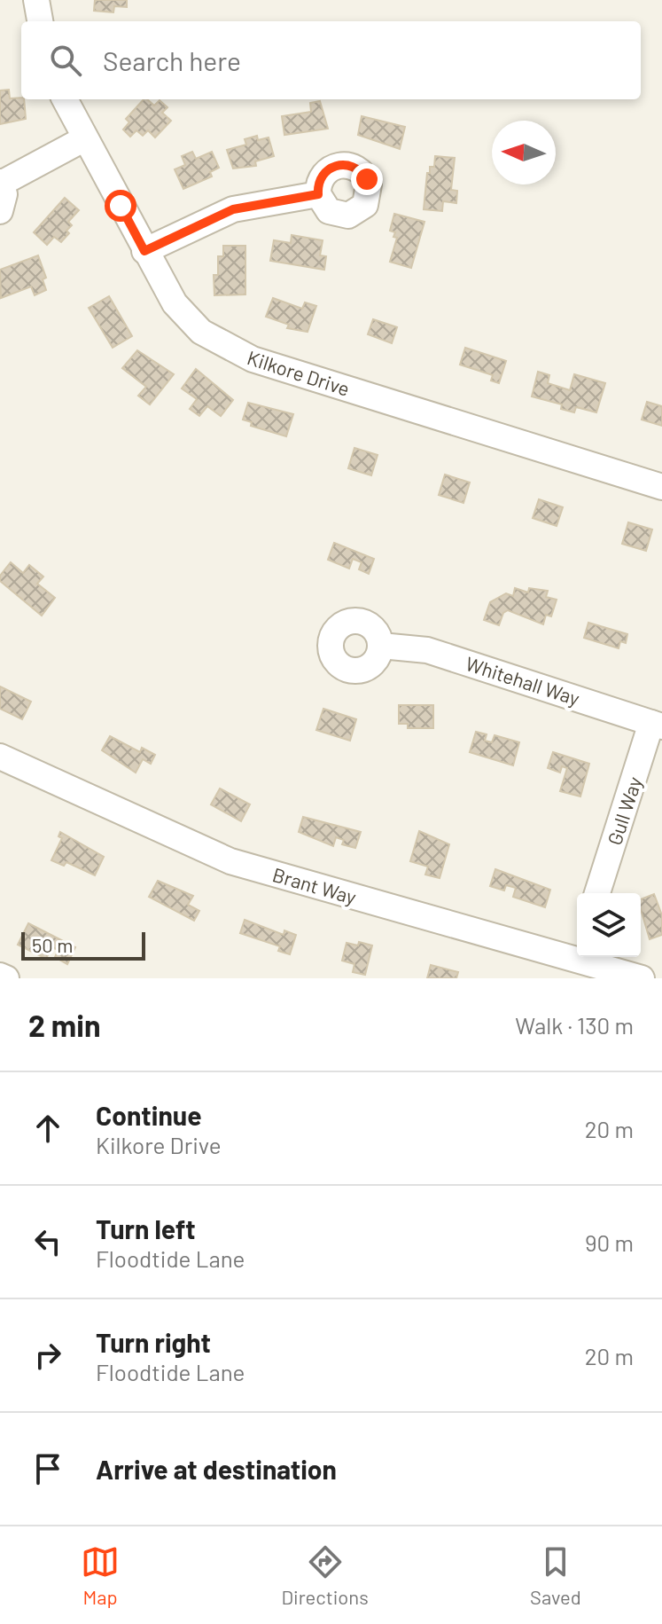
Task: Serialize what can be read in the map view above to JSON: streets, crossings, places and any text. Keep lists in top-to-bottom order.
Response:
{
  "streets": {
    "street": [
      "Kilkore Drive",
      "Whitehall Way",
      "Gull Way",
      "Brant Way"
    ]
  },
  "crossings": [
    ["Whitehall Way", "Gull Way"]
  ],
  "scale_bar": "50 m",
  "north": "left",
  "page": {
    "search": "Search here",
    "scale": "50 m",
    "heading": ["2 min", "Walk · 130 m"],
    "list": [
      ["Continue", "Kilkore Drive", "20 m"],
      ["Turn left", "Floodtide Lane", "90 m"],
      ["Turn right", "Floodtide Lane", "20 m"],
      "Arrive at destination"
    ],
    "nav": ["Map", "Directions", "Saved"]
  }
}
